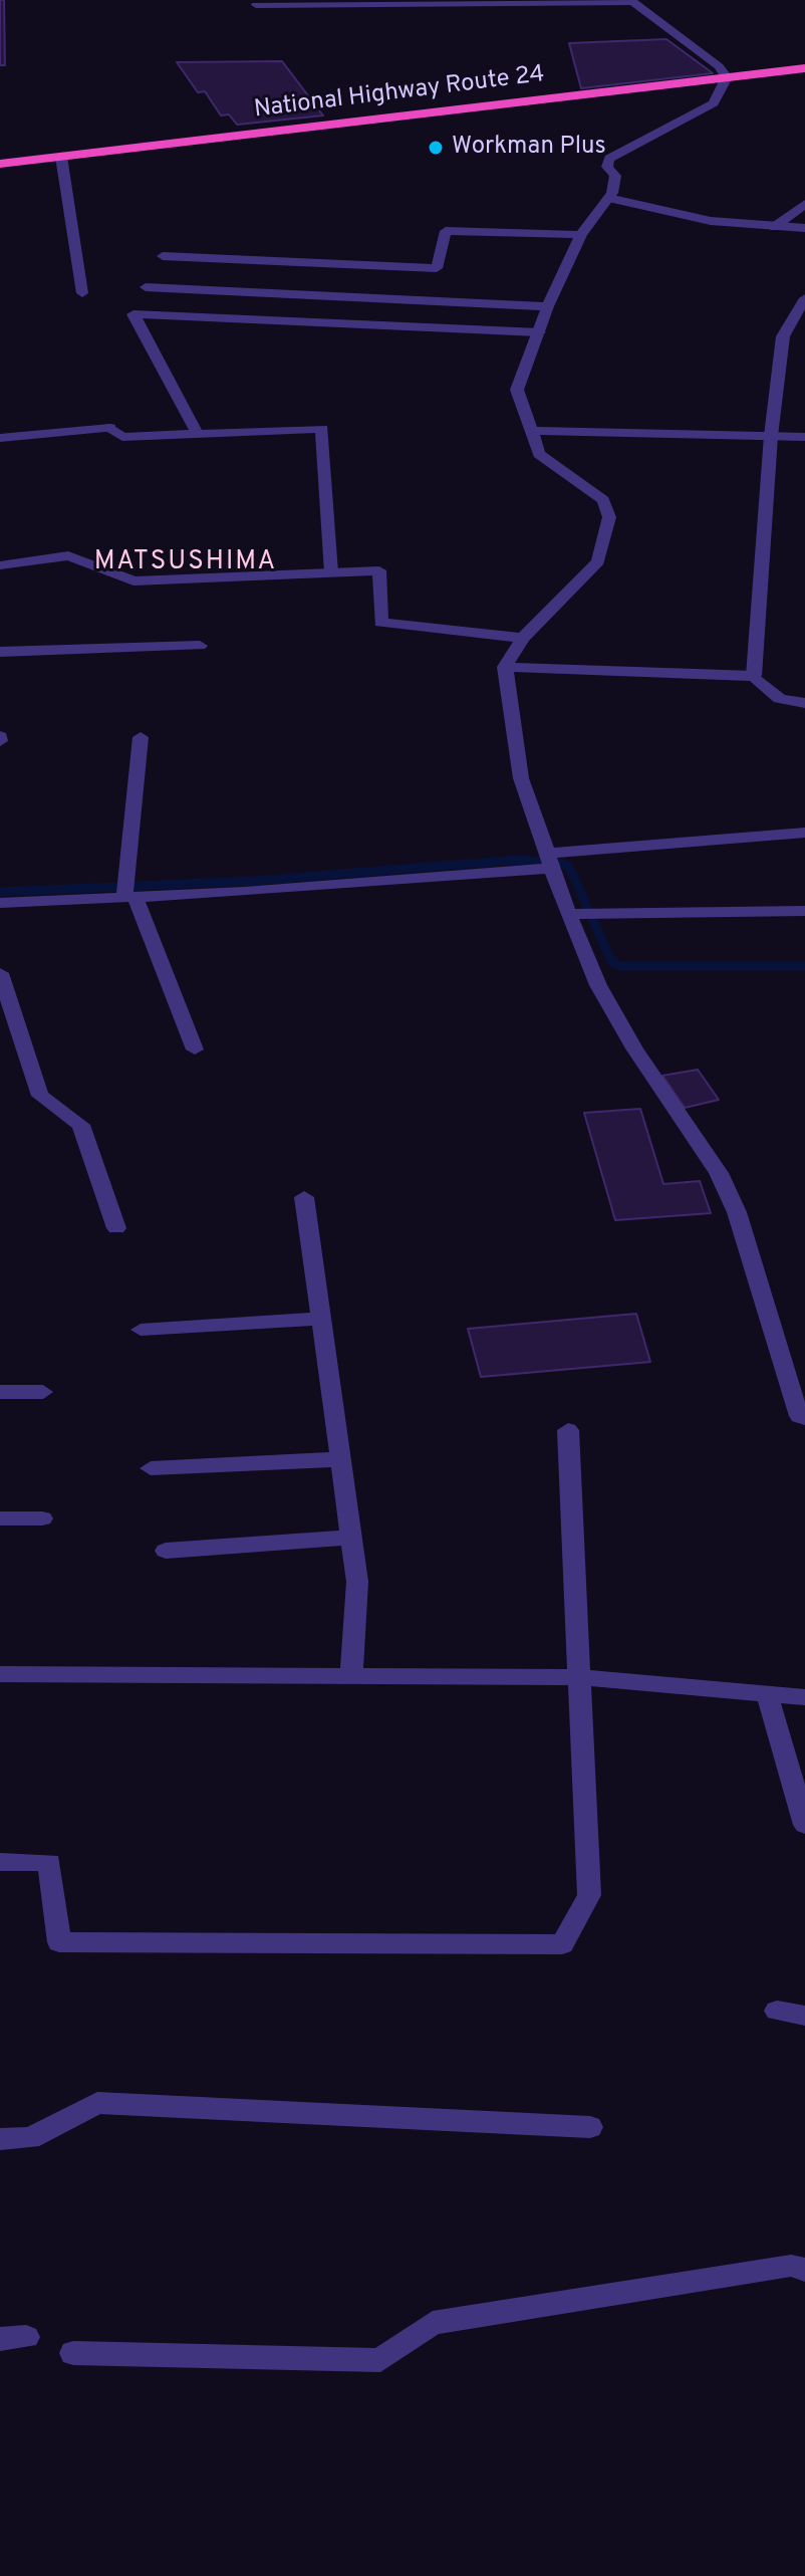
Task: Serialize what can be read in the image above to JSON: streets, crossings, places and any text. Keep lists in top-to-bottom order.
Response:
{
  "streets": {
    "highway": ["National Highway Route 24"]
  },
  "districts": ["MATSUSHIMA"],
  "places": ["Workman Plus"]
}
